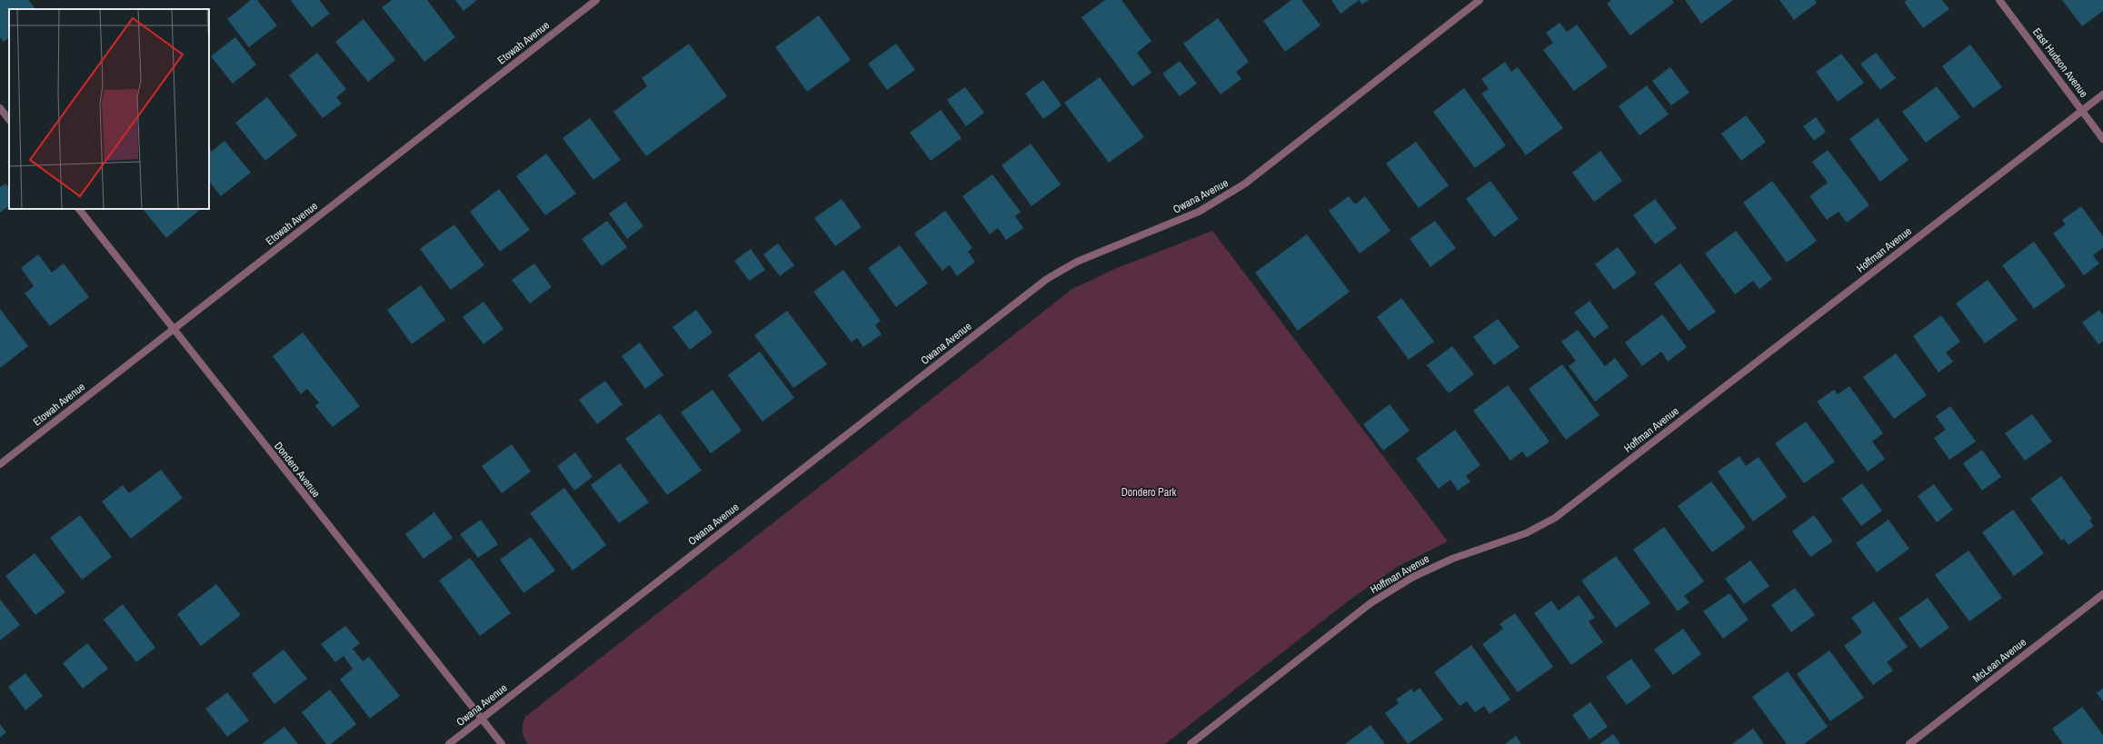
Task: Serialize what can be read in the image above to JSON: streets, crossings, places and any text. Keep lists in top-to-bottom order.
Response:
{
  "streets": {
    "street": [
      "Etowah Avenue",
      "East Hudson Avenue",
      "Owana Avenue",
      "Hoffman Avenue",
      "Dondero Avenue",
      "McLean Avenue"
    ]
  },
  "crossings": [
    ["Etowah Avenue", "Dondero Avenue"],
    ["East Hudson Avenue", "Hoffman Avenue"],
    ["Owana Avenue", "Dondero Avenue"]
  ],
  "parks": ["Dondero Park"]
}
